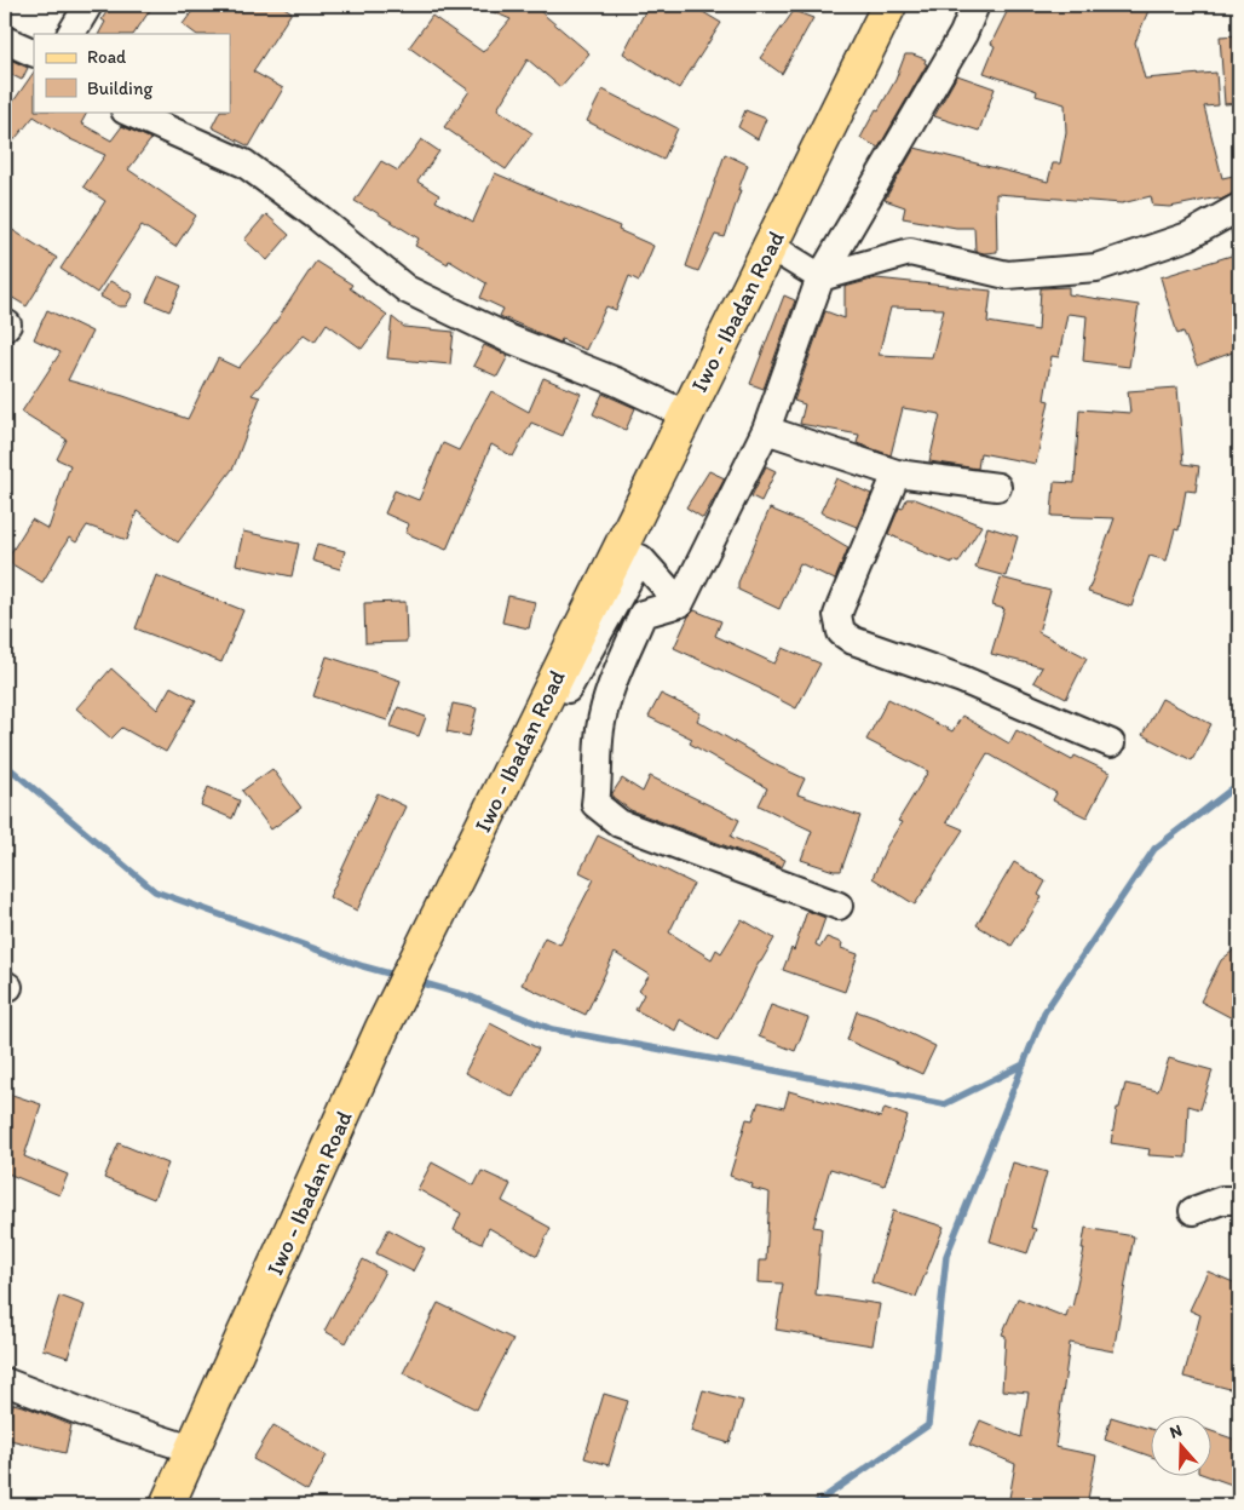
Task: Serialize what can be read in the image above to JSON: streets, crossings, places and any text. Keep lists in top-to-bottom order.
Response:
{
  "streets": {
    "main road": ["Iwo - Ibadan Road"]
  },
  "legend": ["Road", "Building"],
  "north": "top"
}
